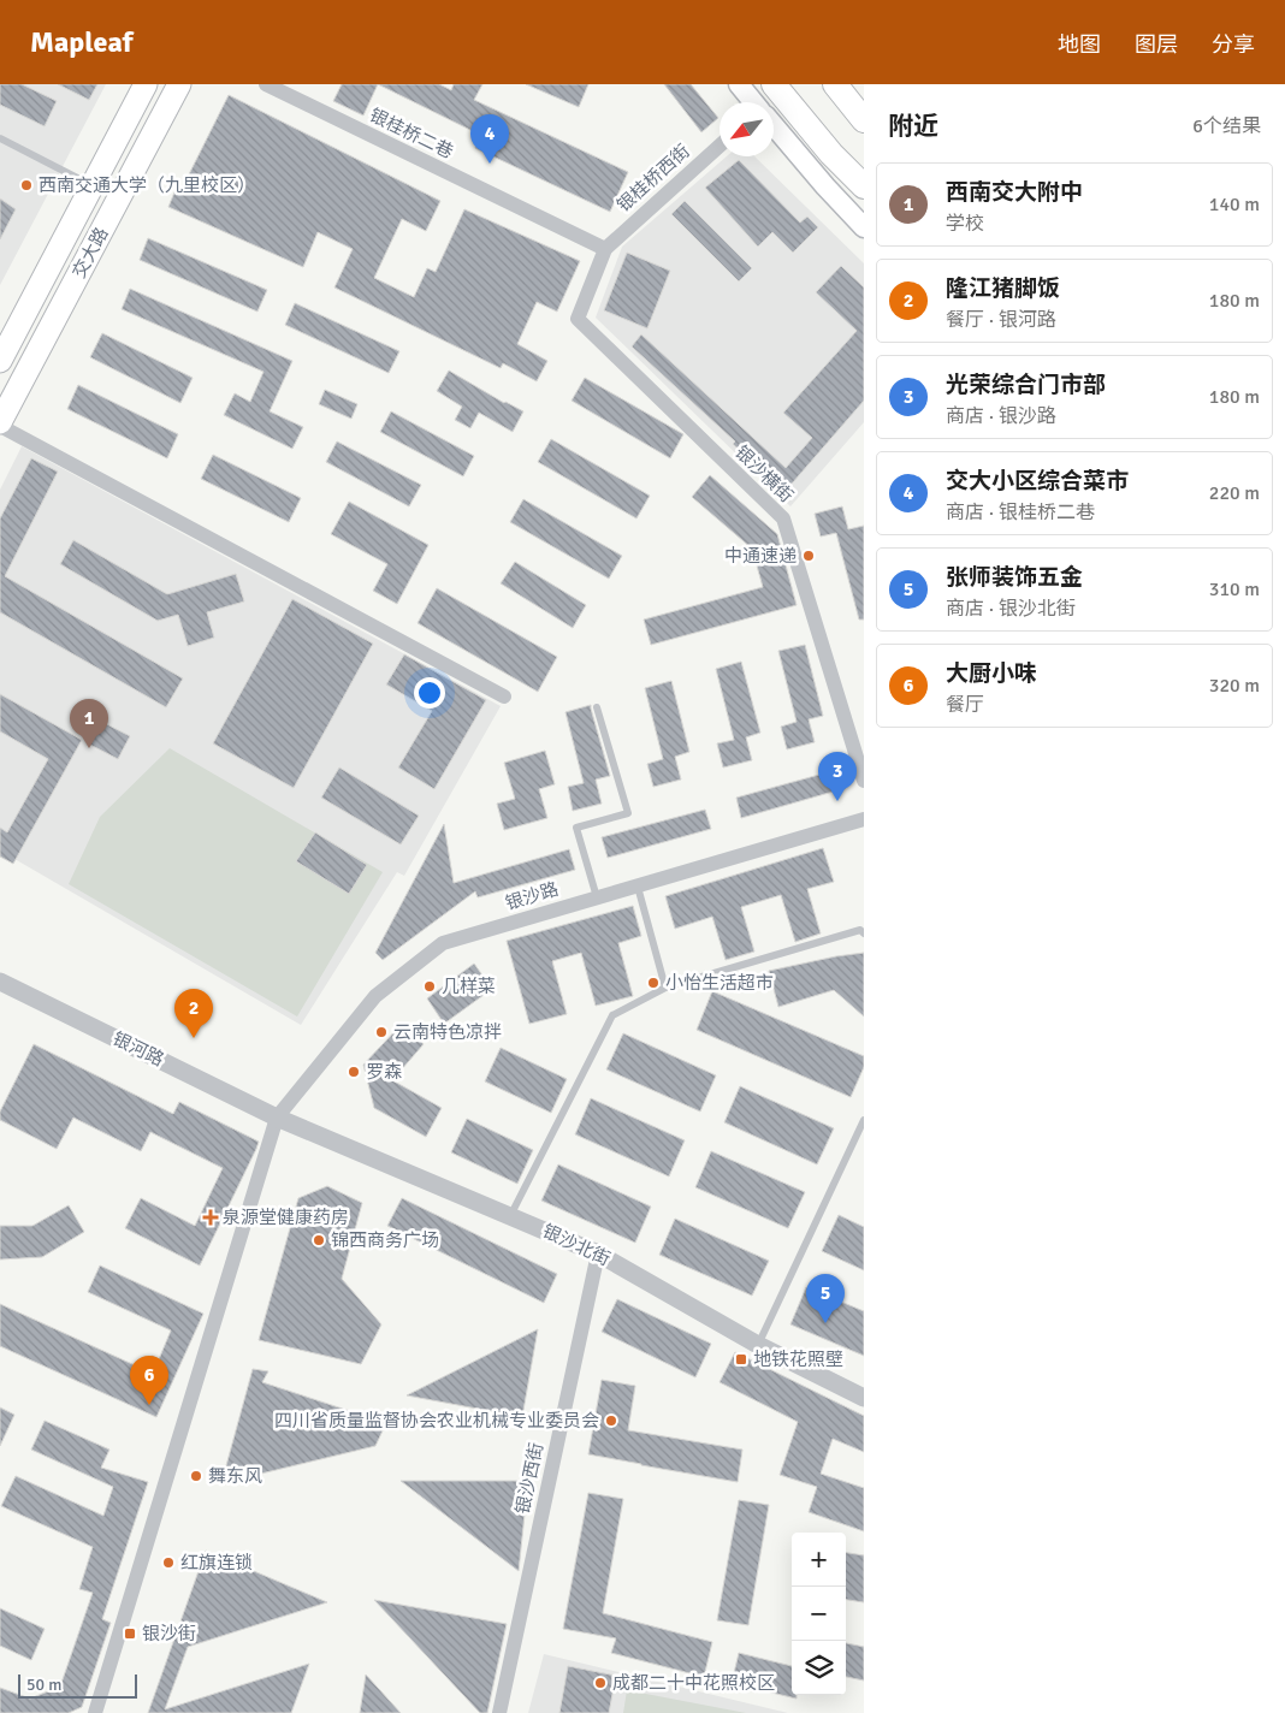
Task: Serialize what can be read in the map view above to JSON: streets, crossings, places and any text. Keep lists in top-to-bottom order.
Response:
{
  "streets": {
    "main road": ["交大路"],
    "street": [
      "银桂桥二巷",
      "银桂桥西街",
      "银沙横街",
      "银沙路",
      "银河路",
      "银沙北街",
      "银沙西街"
    ]
  },
  "crossings": [
    ["银桂桥二巷", "银桂桥西街"],
    ["银桂桥二巷", "银沙横街"],
    ["银桂桥西街", "银沙横街"],
    ["银沙路", "银河路"],
    ["银沙路", "银沙北街"],
    ["银河路", "银沙北街"],
    ["银沙北街", "银沙西街"]
  ],
  "places": {
    "other": [
      "西南交通大学（九里校区）",
      "中通速递",
      "小怡生活超市",
      "几样菜",
      "云南特色凉拌",
      "罗森",
      "锦西商务广场",
      "四川省质量监督协会农业机械专业委员会",
      "舞东风",
      "红旗连锁",
      "成都二十中花照校区"
    ],
    "health": ["泉源堂健康药房"],
    "transit": ["地铁花照壁", "银沙街"]
  },
  "scale_bar": "50 m",
  "north": "bottom left",
  "page": {
    "header": "Mapleaf",
    "nav": ["地图", "图层", "分享"],
    "heading": ["附近", "6个结果"],
    "pins": [
      "4",
      "1",
      "3",
      "2",
      "5",
      "6"
    ],
    "list": [
      {
        "mark": "1",
        "name": "西南交大附中",
        "note": "学校",
        "value": "140 m"
      },
      {
        "mark": "2",
        "name": "隆江猪脚饭",
        "note": "餐厅 · 银河路",
        "value": "180 m"
      },
      {
        "mark": "3",
        "name": "光荣综合门市部",
        "note": "商店 · 银沙路",
        "value": "180 m"
      },
      {
        "mark": "4",
        "name": "交大小区综合菜市",
        "note": "商店 · 银桂桥二巷",
        "value": "220 m"
      },
      {
        "mark": "5",
        "name": "张师装饰五金",
        "note": "商店 · 银沙北街",
        "value": "310 m"
      },
      {
        "mark": "6",
        "name": "大厨小味",
        "note": "餐厅",
        "value": "320 m"
      }
    ],
    "map_buttons": ["+", "−"],
    "scale": "50 m"
  }
}
